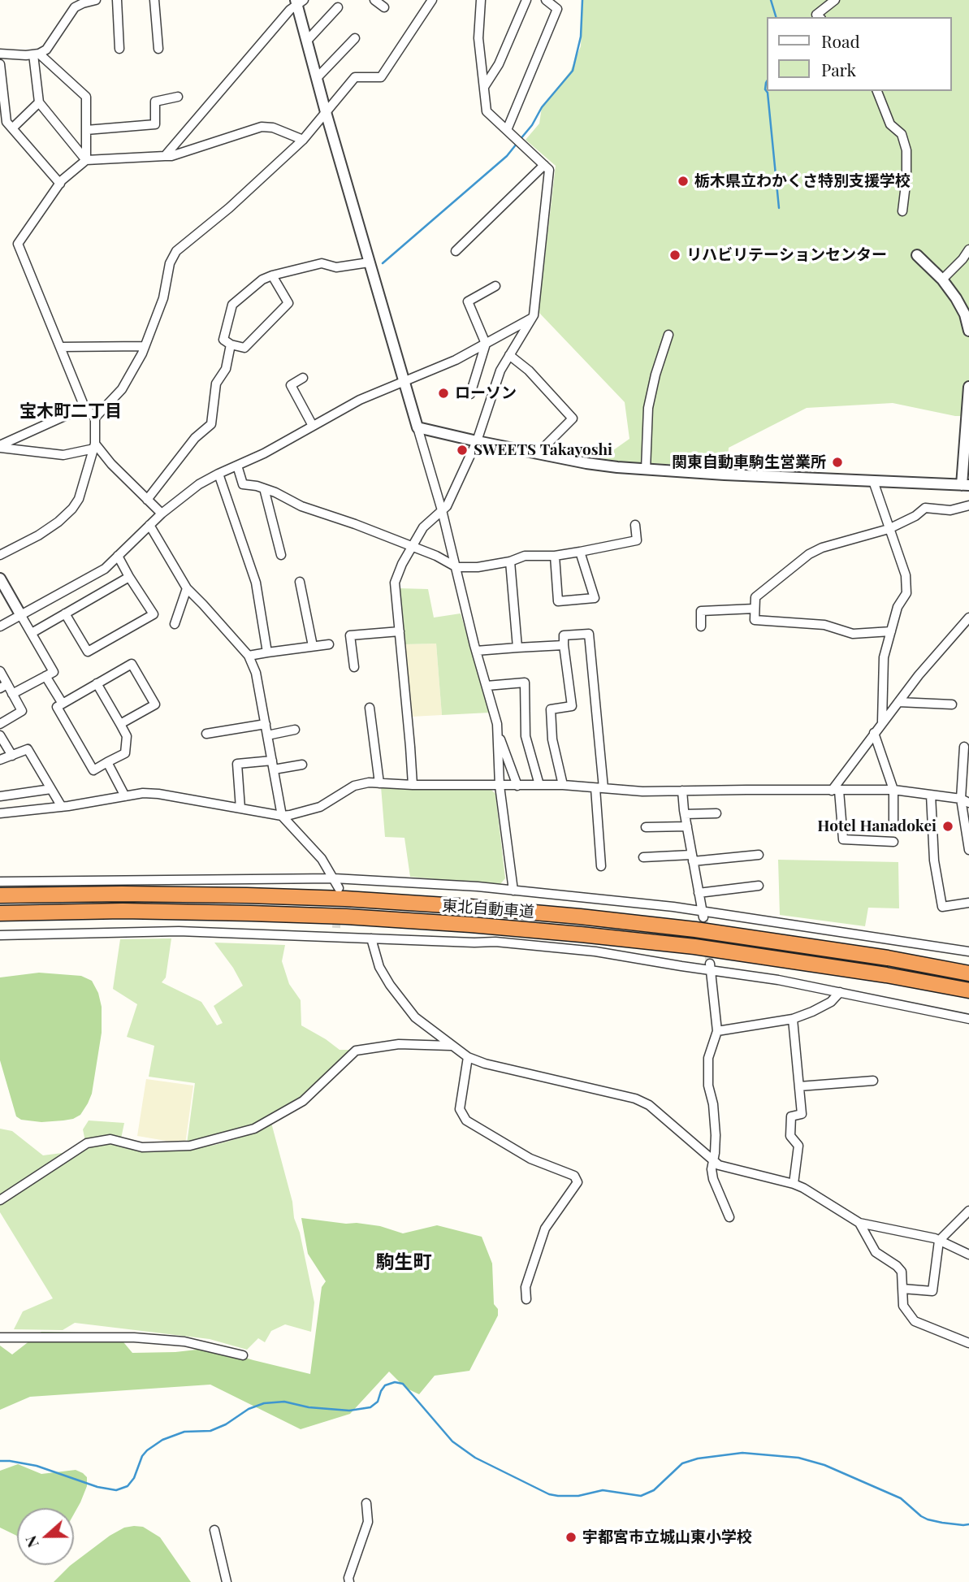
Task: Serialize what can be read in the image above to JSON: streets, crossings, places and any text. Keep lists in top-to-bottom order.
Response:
{
  "streets": {
    "highway": ["東北自動車道"]
  },
  "districts": ["宝木町二丁目", "駒生町"],
  "places": [
    "栃木県立わかくさ特別支援学校",
    "リハビリテーションセンター",
    "ローソン",
    "SWEETS Takayoshi",
    "関東自動車駒生営業所",
    "Hotel Hanadokei",
    "宇都宮市立城山東小学校"
  ],
  "legend": ["Road", "Park"],
  "north": "left"
}
